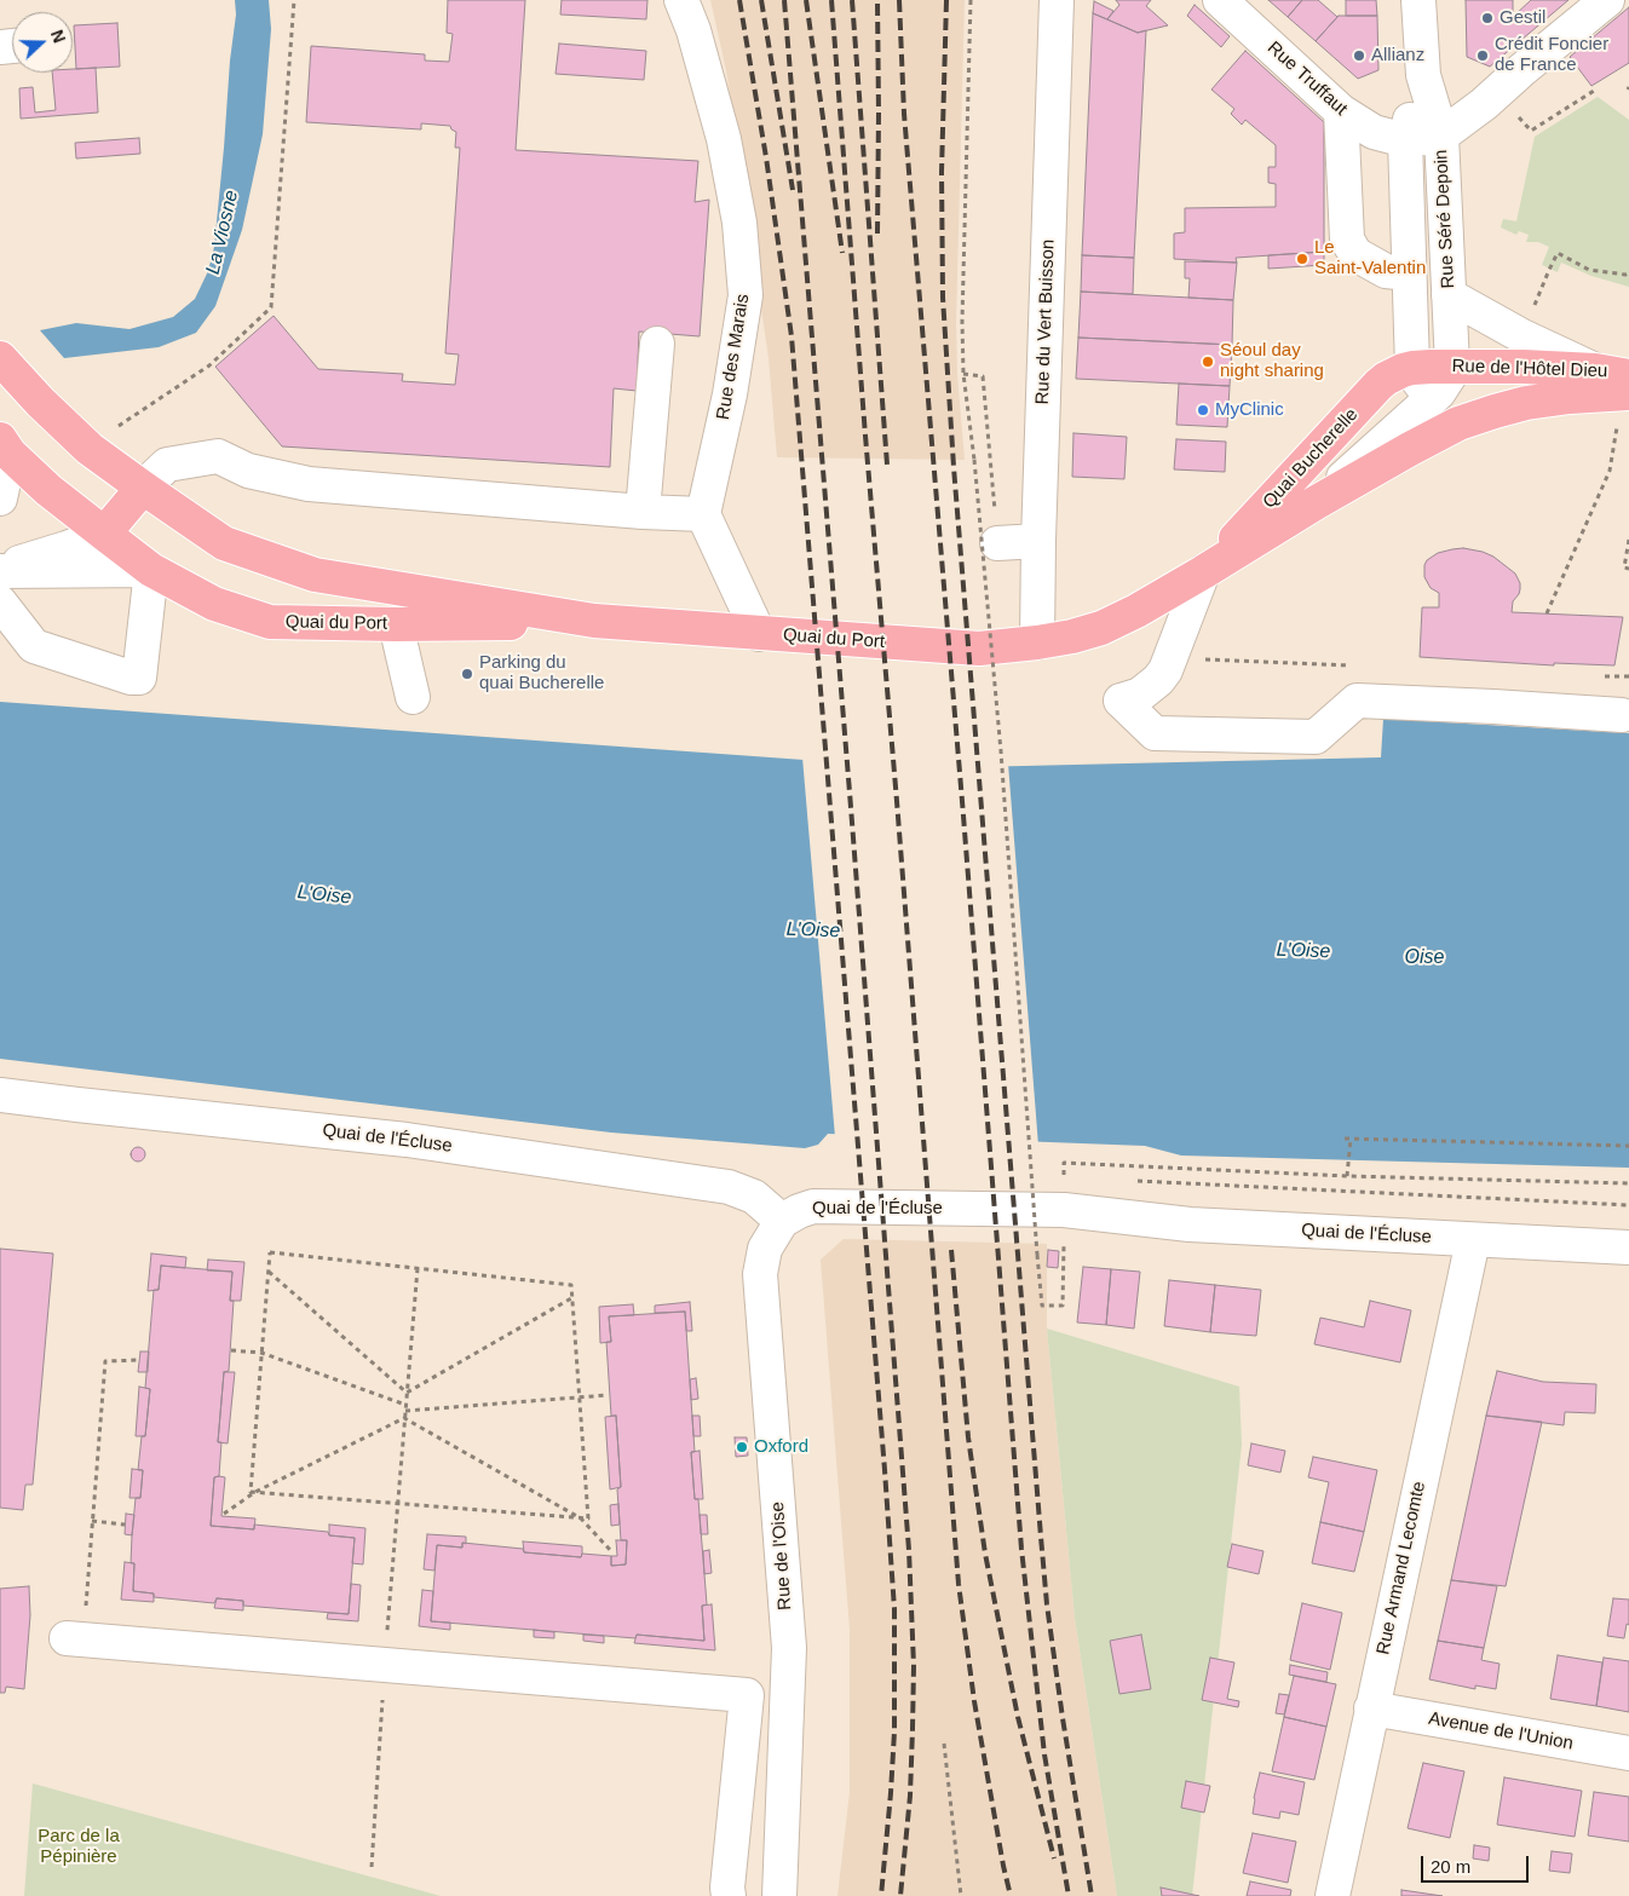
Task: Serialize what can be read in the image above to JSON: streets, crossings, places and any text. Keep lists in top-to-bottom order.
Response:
{
  "streets": {
    "main road": ["Rue de l'Hôtel Dieu", "Quai Bucherelle", "Quai du Port"],
    "street": [
      "Rue Truffaut",
      "Rue Séré Depoin",
      "Rue du Vert Buisson",
      "Rue des Marais",
      "Quai de l'Écluse",
      "Rue de l'Oise",
      "Rue Armand Lecomte",
      "Avenue de l'Union"
    ]
  },
  "crossings": [
    ["Rue Truffaut", "Rue Séré Depoin"],
    ["Rue Séré Depoin", "Rue de l'Hôtel Dieu"],
    ["Rue Séré Depoin", "Quai Bucherelle"],
    ["Rue du Vert Buisson", "Quai Bucherelle"],
    ["Rue du Vert Buisson", "Quai du Port"],
    ["Rue de l'Hôtel Dieu", "Quai Bucherelle"],
    ["Quai Bucherelle", "Quai du Port"],
    ["Quai de l'Écluse", "Rue de l'Oise"],
    ["Quai de l'Écluse", "Rue Armand Lecomte"],
    ["Rue Armand Lecomte", "Avenue de l'Union"]
  ],
  "water": ["La Viosne", "L'Oise", "Oise"],
  "parks": ["Parc de la Pépinière"],
  "places": [
    "Gestil",
    "Allianz",
    "Crédit Foncier de France",
    "Le Saint-Valentin",
    "Séoul day night sharing",
    "MyClinic",
    "Parking du quai Bucherelle",
    "Oxford"
  ],
  "scale_bar": "20 m",
  "north": "right"
}
